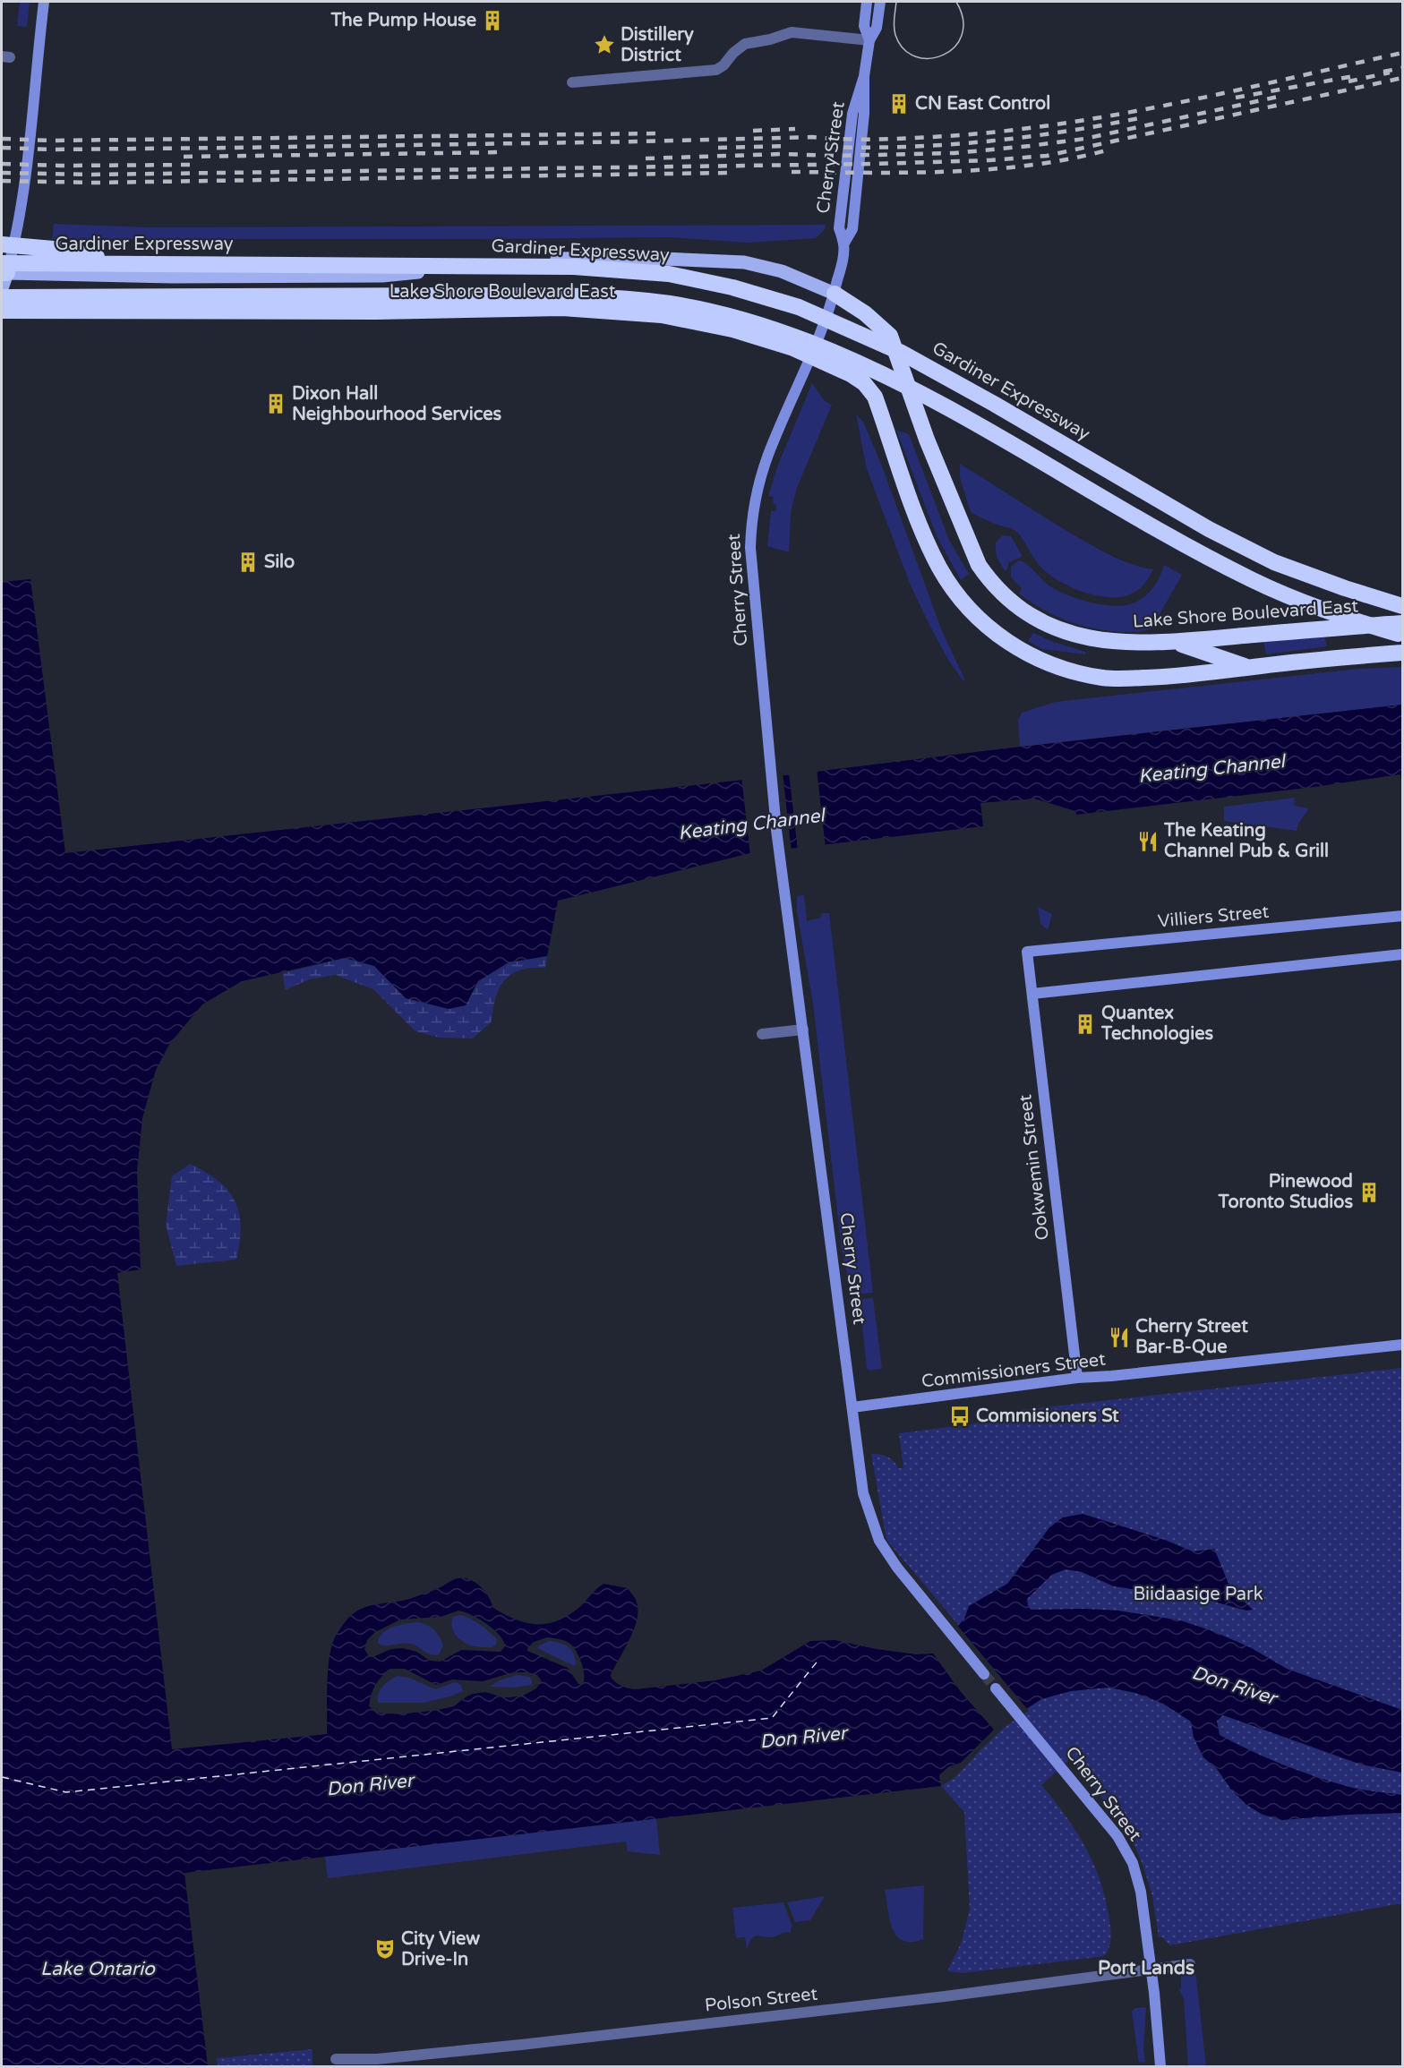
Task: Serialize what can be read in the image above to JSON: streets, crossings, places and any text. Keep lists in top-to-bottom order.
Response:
{
  "streets": {
    "highway": ["Gardiner Expressway", "Lake Shore Boulevard East"],
    "street": [
      "Cherry Street",
      "Villiers Street",
      "Ookwemin Street",
      "Commissioners Street",
      "Polson Street"
    ]
  },
  "crossings": [
    ["Cherry Street", "Lake Shore Boulevard East"],
    ["Cherry Street", "Commissioners Street"],
    ["Cherry Street", "Polson Street"],
    ["Gardiner Expressway", "Lake Shore Boulevard East"],
    ["Villiers Street", "Ookwemin Street"],
    ["Ookwemin Street", "Commissioners Street"]
  ],
  "districts": ["Port Lands"],
  "water": ["Keating Channel", "Don River", "Lake Ontario"],
  "parks": ["Biidaasige Park"],
  "places": {
    "building": [
      "The Pump House",
      "CN East Control",
      "Dixon Hall Neighbourhood Services",
      "Silo",
      "Quantex Technologies",
      "Pinewood Toronto Studios"
    ],
    "place": ["Distillery District"],
    "restaurant": ["The Keating Channel Pub & Grill", "Cherry Street Bar-B-Que"],
    "bus stop": ["Commisioners St"],
    "theatre": ["City View Drive-In"]
  }
}
